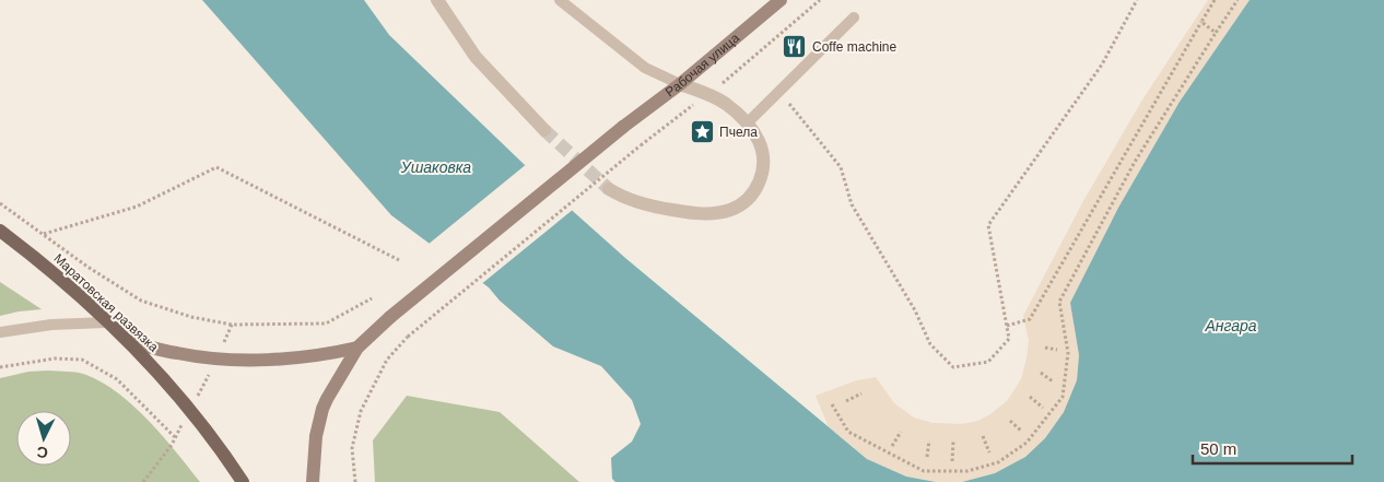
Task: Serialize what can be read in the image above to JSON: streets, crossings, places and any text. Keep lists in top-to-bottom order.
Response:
{
  "streets": {
    "main road": ["Рабочая улица", "Маратовская развязка"]
  },
  "water": ["Ушаковка", "Ангара"],
  "places": {
    "restaurant": ["Coffe machine"],
    "place": ["Пчела"]
  },
  "scale_bar": "50 m",
  "north": "bottom"
}
